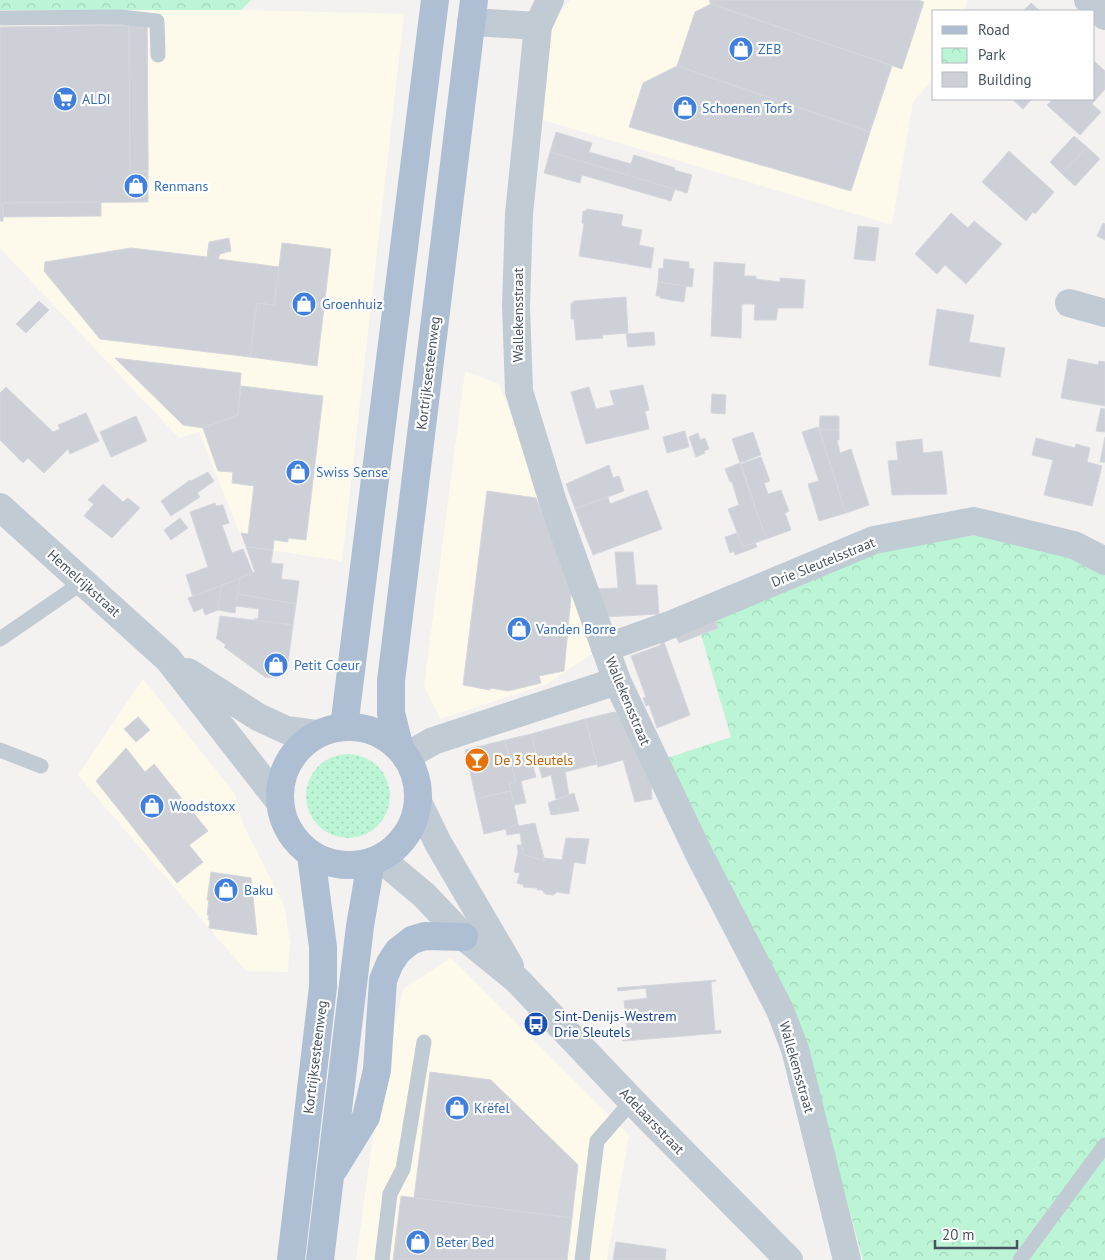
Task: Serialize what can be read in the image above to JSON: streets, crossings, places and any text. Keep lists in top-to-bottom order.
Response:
{
  "streets": {
    "main road": ["Kortrijksesteenweg"],
    "street": [
      "Wallekensstraat",
      "Drie Sleutelsstraat",
      "Hemelrijkstraat",
      "Adelaarsstraat"
    ]
  },
  "crossings": [
    ["Wallekensstraat", "Drie Sleutelsstraat"],
    ["Kortrijksesteenweg", "Hemelrijkstraat"],
    ["Kortrijksesteenweg", "Adelaarsstraat"],
    ["Hemelrijkstraat", "Adelaarsstraat"]
  ],
  "places": {
    "shop": [
      "ZEB",
      "Schoenen Torfs",
      "Renmans",
      "Groenhuiz",
      "Swiss Sense",
      "Vanden Borre",
      "Petit Coeur",
      "Woodstoxx",
      "Baku",
      "Krëfel",
      "Beter Bed"
    ],
    "supermarket": ["ALDI"],
    "bar": ["De 3 Sleutels"],
    "bus stop": ["Sint-Denijs-Westrem Drie Sleutels"]
  },
  "legend": ["Road", "Park", "Building"],
  "scale_bar": "20 m"
}
